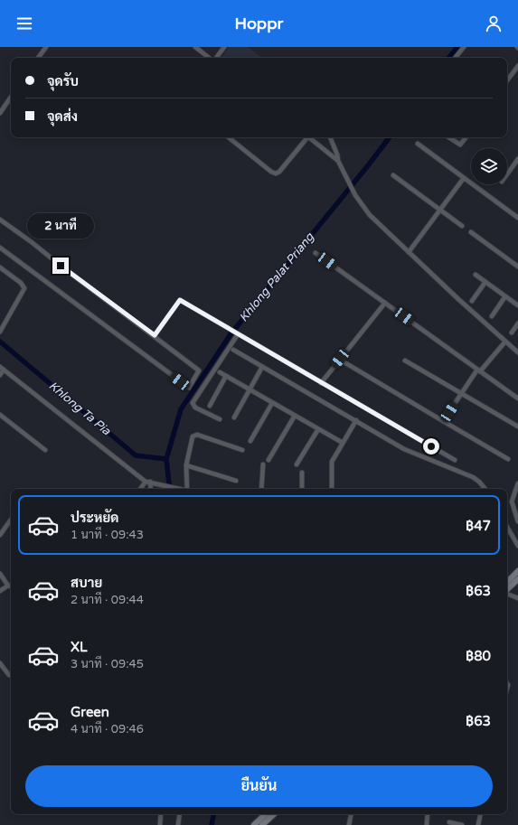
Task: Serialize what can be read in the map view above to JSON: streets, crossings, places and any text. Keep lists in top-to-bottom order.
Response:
{
  "water": ["Khlong Palat Priang", "Khlong Ta Pia"],
  "page": {
    "header": "Hoppr",
    "banner": ["จุดรับ", "จุดส่ง"],
    "bubble": "2 นาที",
    "list": [
      {
        "name": "ประหยัด",
        "note": "1 นาที · 09:43",
        "value": "฿47"
      },
      {
        "name": "สบาย",
        "note": "2 นาที · 09:44",
        "value": "฿63"
      },
      {
        "name": "XL",
        "note": "3 นาที · 09:45",
        "value": "฿80"
      },
      {
        "name": "Green",
        "note": "4 นาที · 09:46",
        "value": "฿63"
      }
    ],
    "buttons": "ยืนยัน"
  }
}
